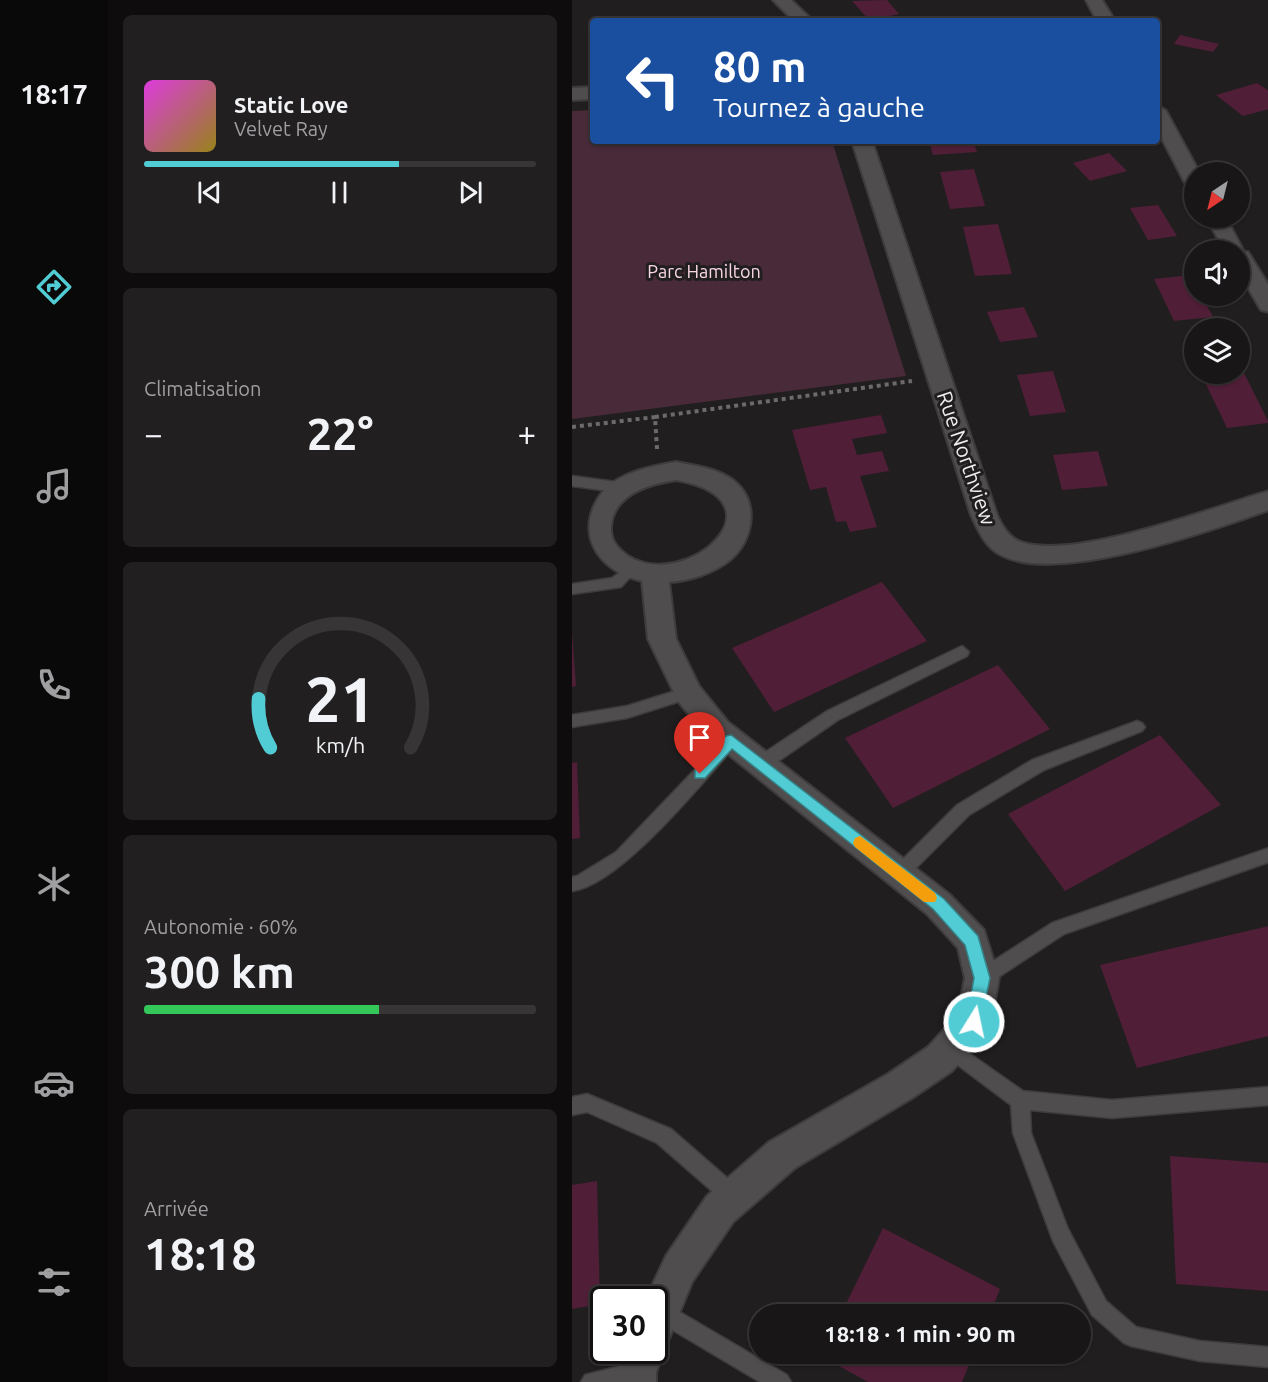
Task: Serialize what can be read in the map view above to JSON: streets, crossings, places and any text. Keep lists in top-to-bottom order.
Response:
{
  "streets": {
    "street": ["Rue Northview"]
  },
  "parks": ["Parc Hamilton"],
  "north": "bottom left",
  "page": {
    "tabs": "18:17",
    "turn": ["80 m", "Tournez à gauche"],
    "song": ["Static Love", "Velvet Ray"],
    "tile": [
      "Climatisation",
      ["Autonomie · 60%", "300 km"],
      ["Arrivée", "18:18"]
    ],
    "heat": ["−", "22°", "+"],
    "limit": "30",
    "trip": "18:18 · 1 min · 90 m",
    "gauge": ["21", "km/h"]
  }
}
